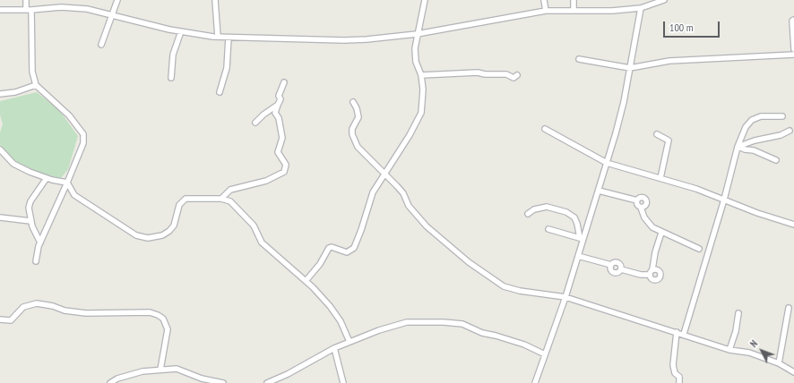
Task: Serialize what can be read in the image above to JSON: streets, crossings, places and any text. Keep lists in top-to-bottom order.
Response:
{
  "scale_bar": "100 m",
  "north": "top left"
}
